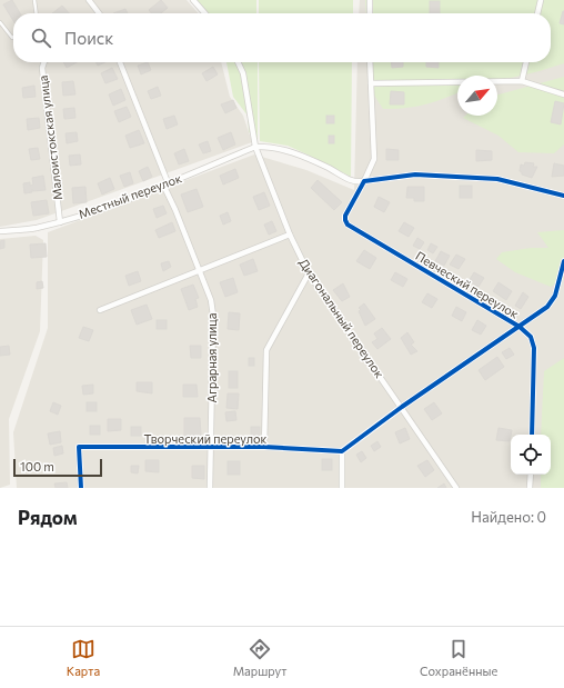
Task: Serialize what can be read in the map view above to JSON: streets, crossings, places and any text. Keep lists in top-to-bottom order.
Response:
{
  "streets": {
    "street": [
      "Малоистокская улица",
      "Местный переулок",
      "Певческий переулок",
      "Диагональный переулок",
      "Аграрная улица",
      "Творческий переулок"
    ]
  },
  "crossings": [
    ["Малоистокская улица", "Местный переулок"],
    ["Местный переулок", "Диагональный переулок"],
    ["Местный переулок", "Аграрная улица"],
    ["Аграрная улица", "Творческий переулок"]
  ],
  "scale_bar": "100 m",
  "north": "top right",
  "page": {
    "search": "Поиск",
    "scale": "100 m",
    "heading": ["Рядом", "Найдено: 0"],
    "nav": ["Карта", "Маршрут", "Сохранённые"]
  }
}
